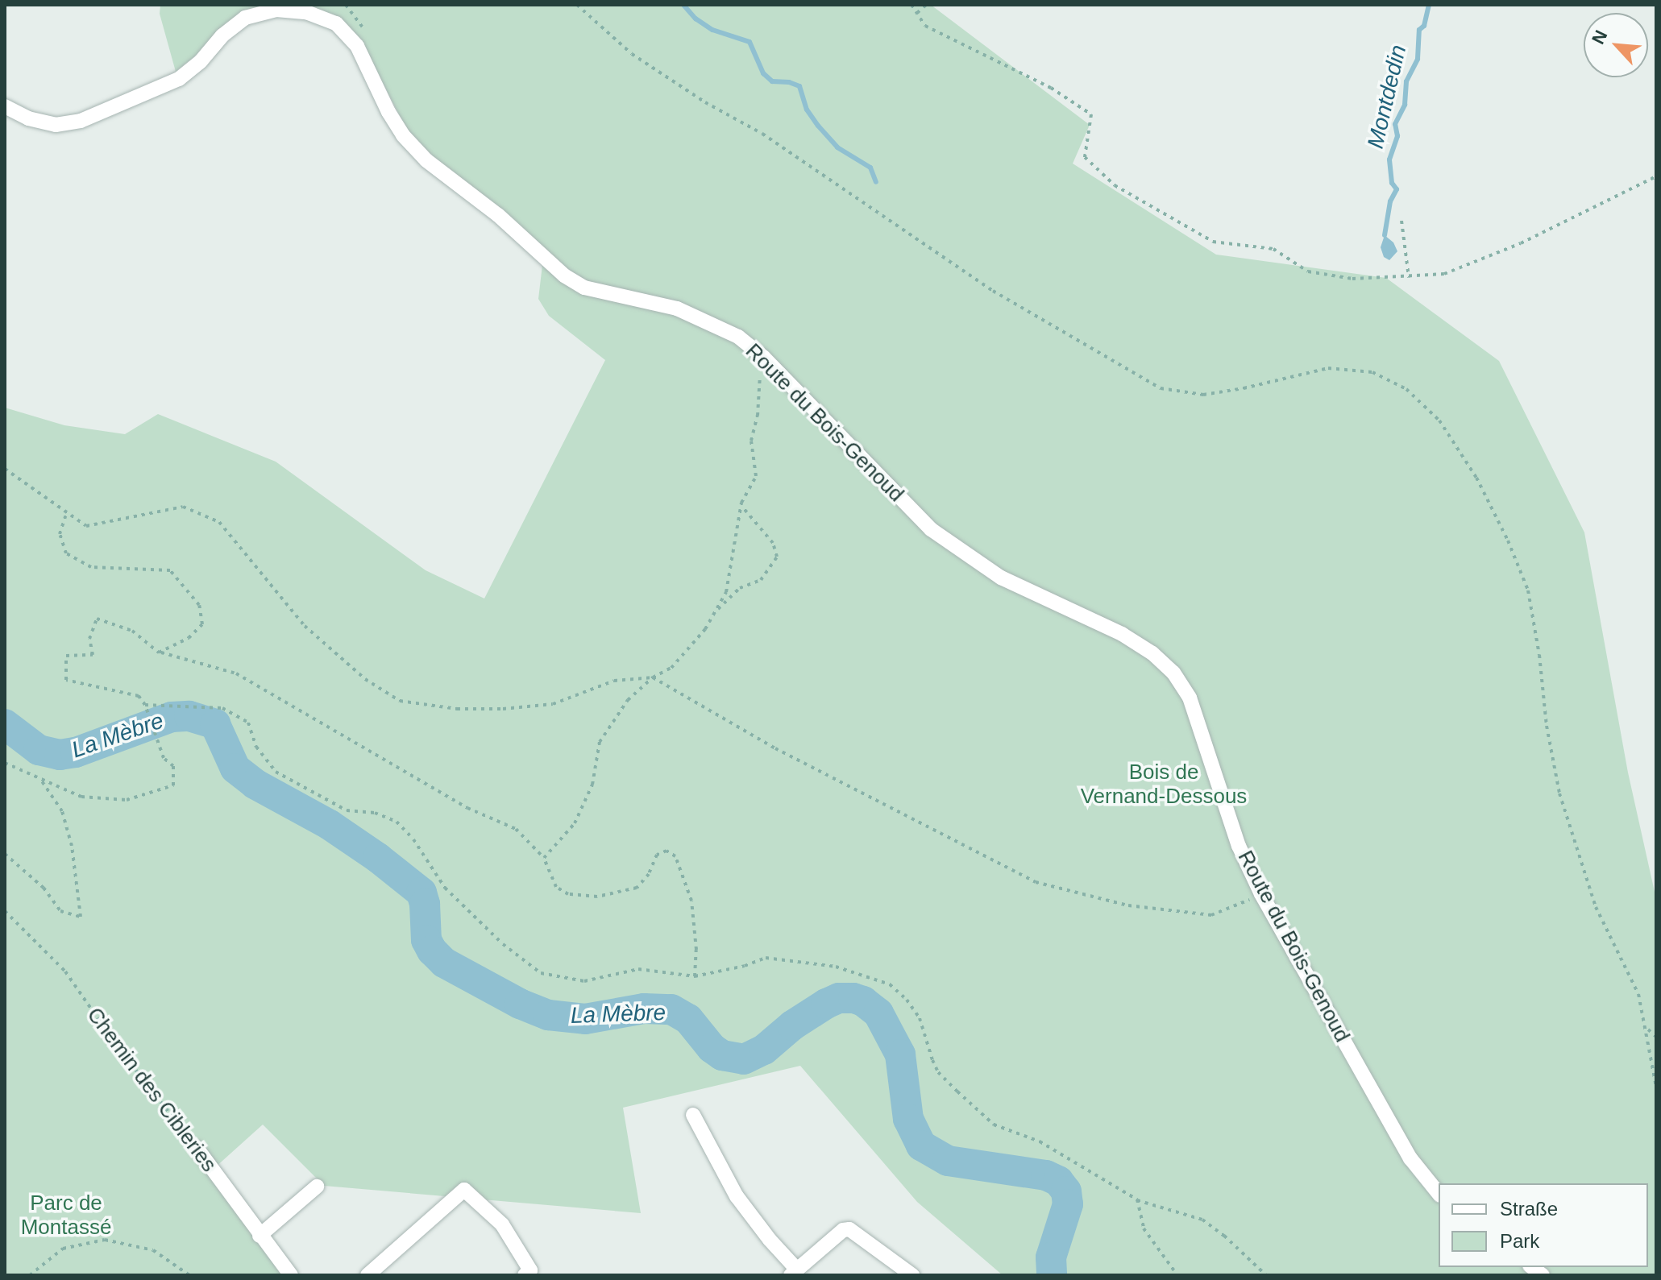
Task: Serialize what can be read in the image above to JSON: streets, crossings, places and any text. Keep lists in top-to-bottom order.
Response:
{
  "streets": {
    "street": ["Route du Bois-Genoud", "Chemin des Cibleries"]
  },
  "water": ["Montdedin", "La Mèbre"],
  "parks": ["Bois de Vernand-Dessous", "Parc de Montassé"],
  "legend": ["Straße", "Park"],
  "north": "top left"
}
